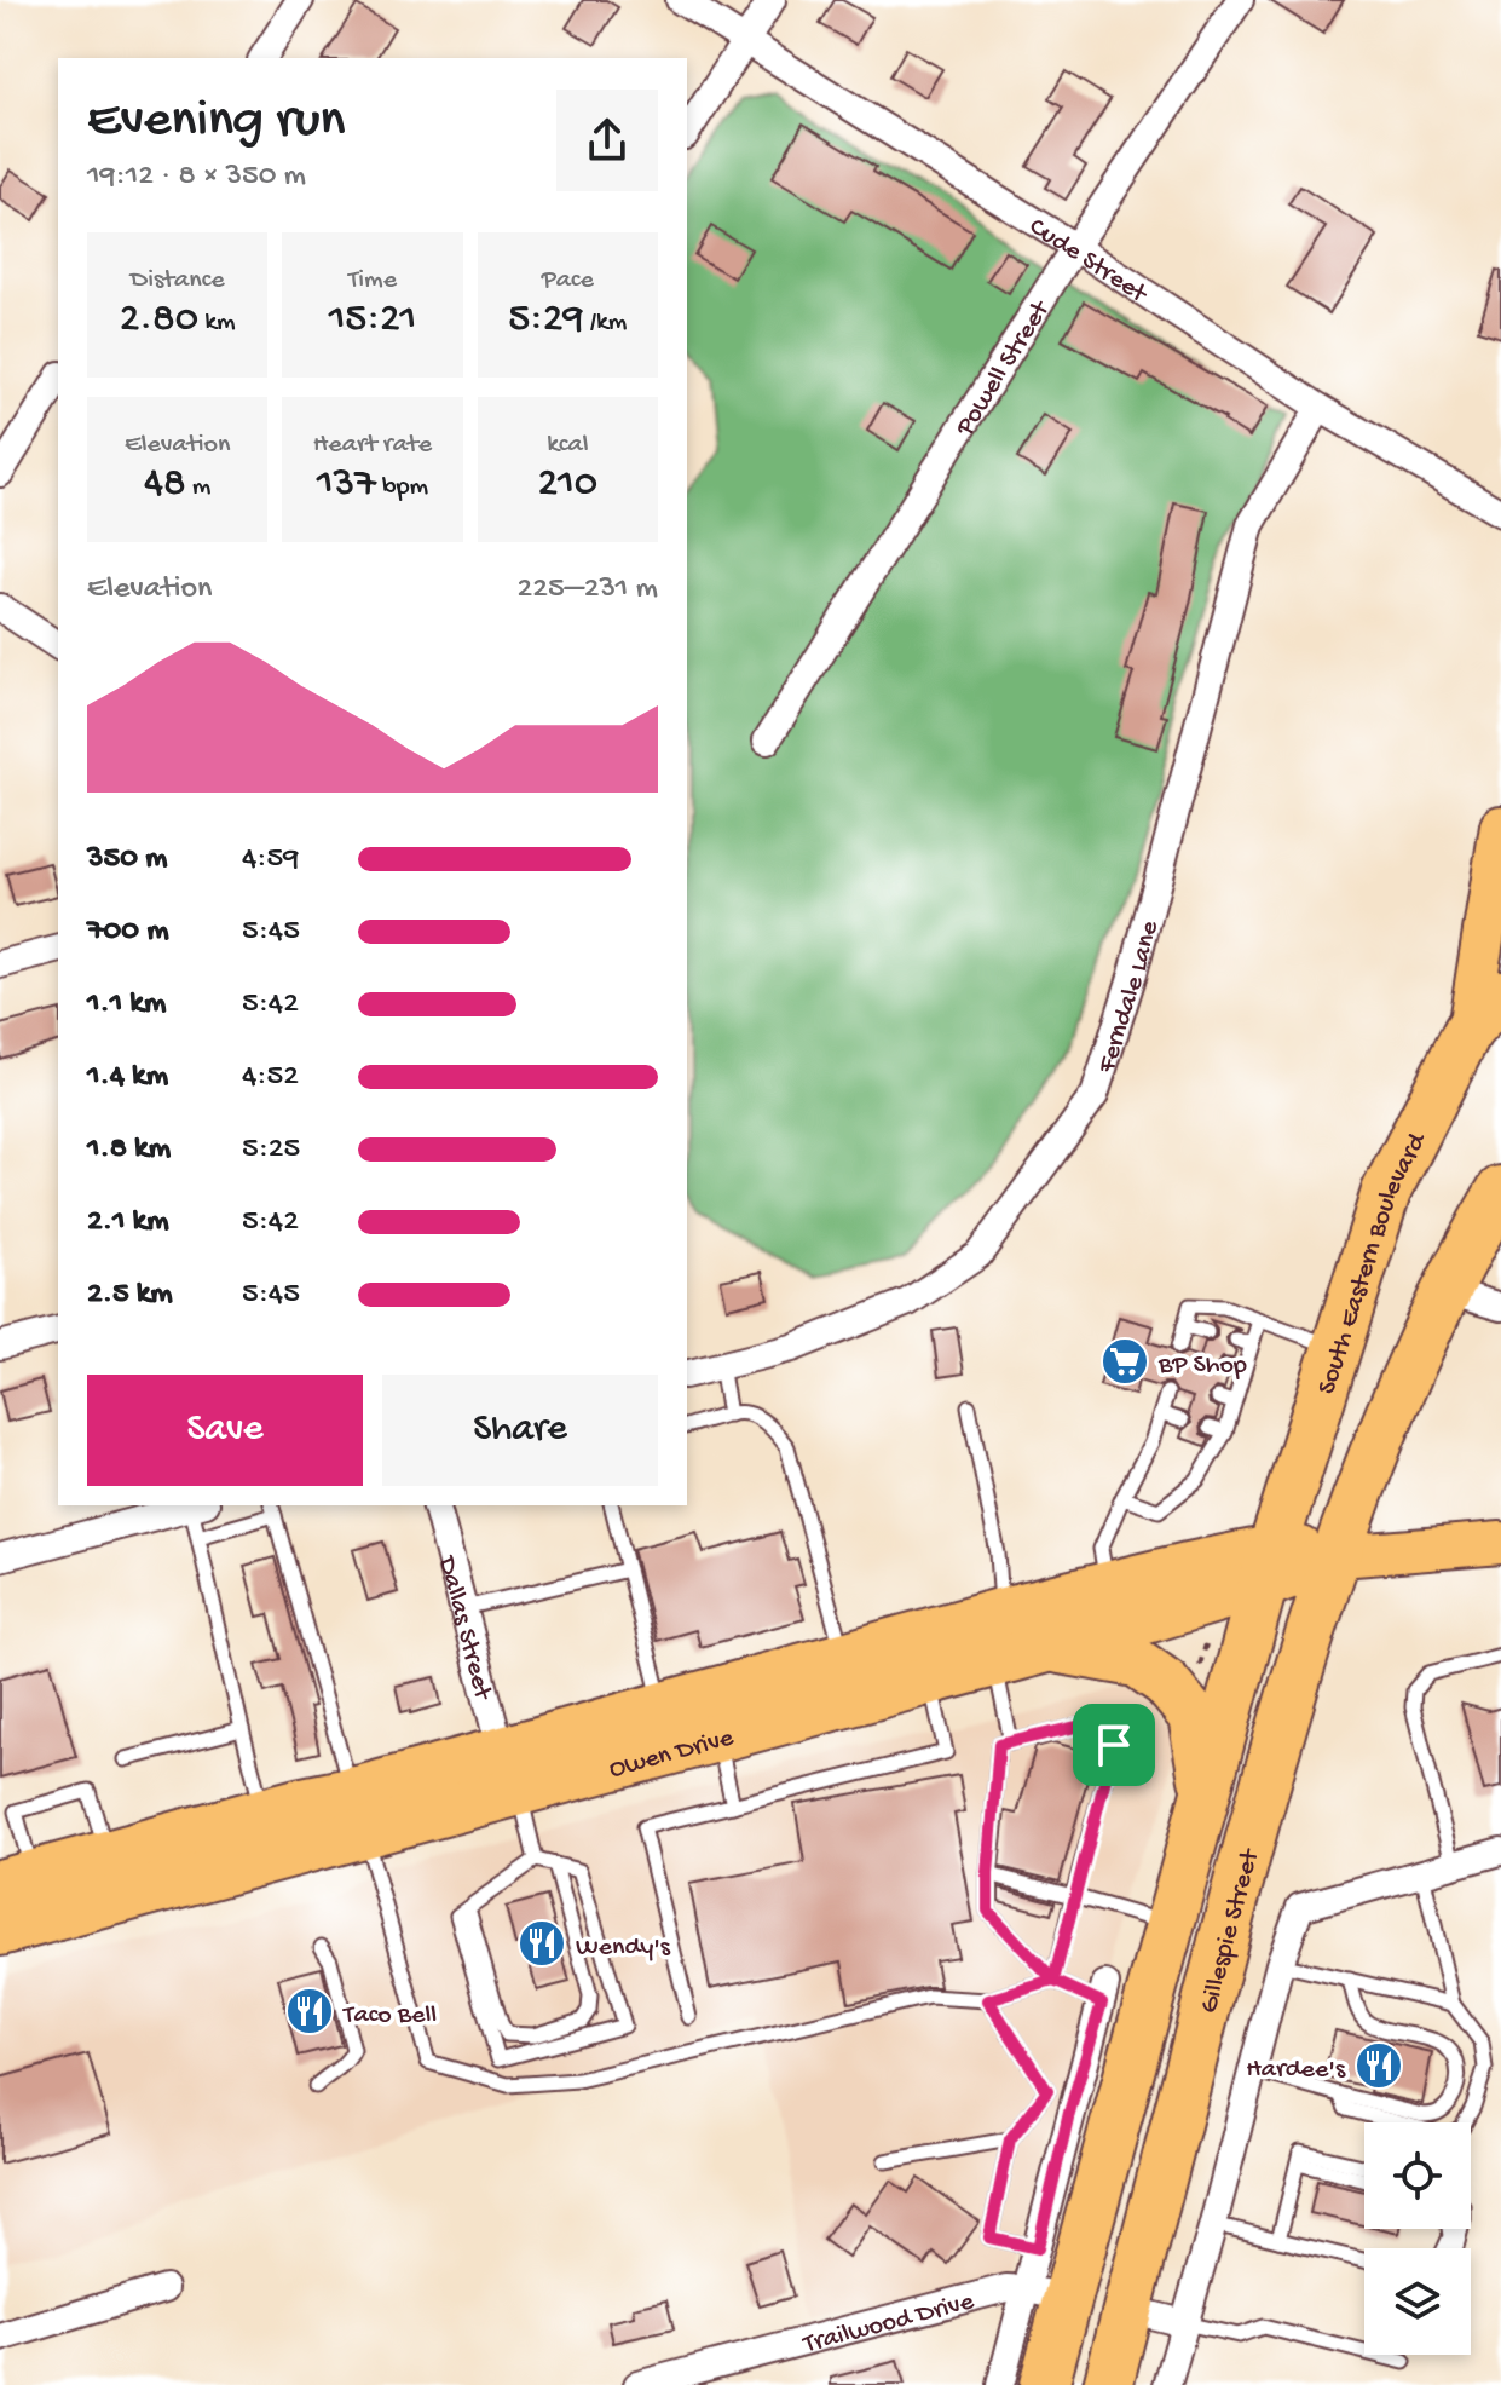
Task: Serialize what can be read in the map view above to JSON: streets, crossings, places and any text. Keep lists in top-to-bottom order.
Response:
{
  "streets": {
    "highway": ["South Eastern Boulevard", "Owen Drive", "Gillespie Street"],
    "street": [
      "Cude Street",
      "Powell Street",
      "Ferndale Lane",
      "Dallas Street",
      "Trailwood Drive"
    ]
  },
  "crossings": [
    ["Cude Street", "Powell Street"],
    ["Cude Street", "Ferndale Lane"],
    ["South Eastern Boulevard", "Owen Drive"],
    ["Dallas Street", "Owen Drive"],
    ["Owen Drive", "Gillespie Street"]
  ],
  "places": {
    "supermarket": ["BP Shop"],
    "restaurant": ["Wendy's", "Taco Bell", "Hardee's"]
  },
  "page": {
    "heading": ["Evening run", "19:12 · 8 × 350 m"],
    "stats": [
      ["Distance", "2.80 km"],
      ["Time", "15:21"],
      ["Pace", "5:29 /km"],
      ["Elevation", "48 m"],
      ["Heart rate", "137 bpm"],
      ["kcal", "210"]
    ],
    "chart": ["Elevation", "225–231 m"],
    "list": [
      {
        "name": "350 m",
        "note": "4:59"
      },
      {
        "name": "700 m",
        "note": "5:45"
      },
      {
        "name": "1.1 km",
        "note": "5:42"
      },
      {
        "name": "1.4 km",
        "note": "4:52"
      },
      {
        "name": "1.8 km",
        "note": "5:25"
      },
      {
        "name": "2.1 km",
        "note": "5:42"
      },
      {
        "name": "2.5 km",
        "note": "5:45"
      }
    ],
    "buttons": ["Save", "Share"]
  }
}
